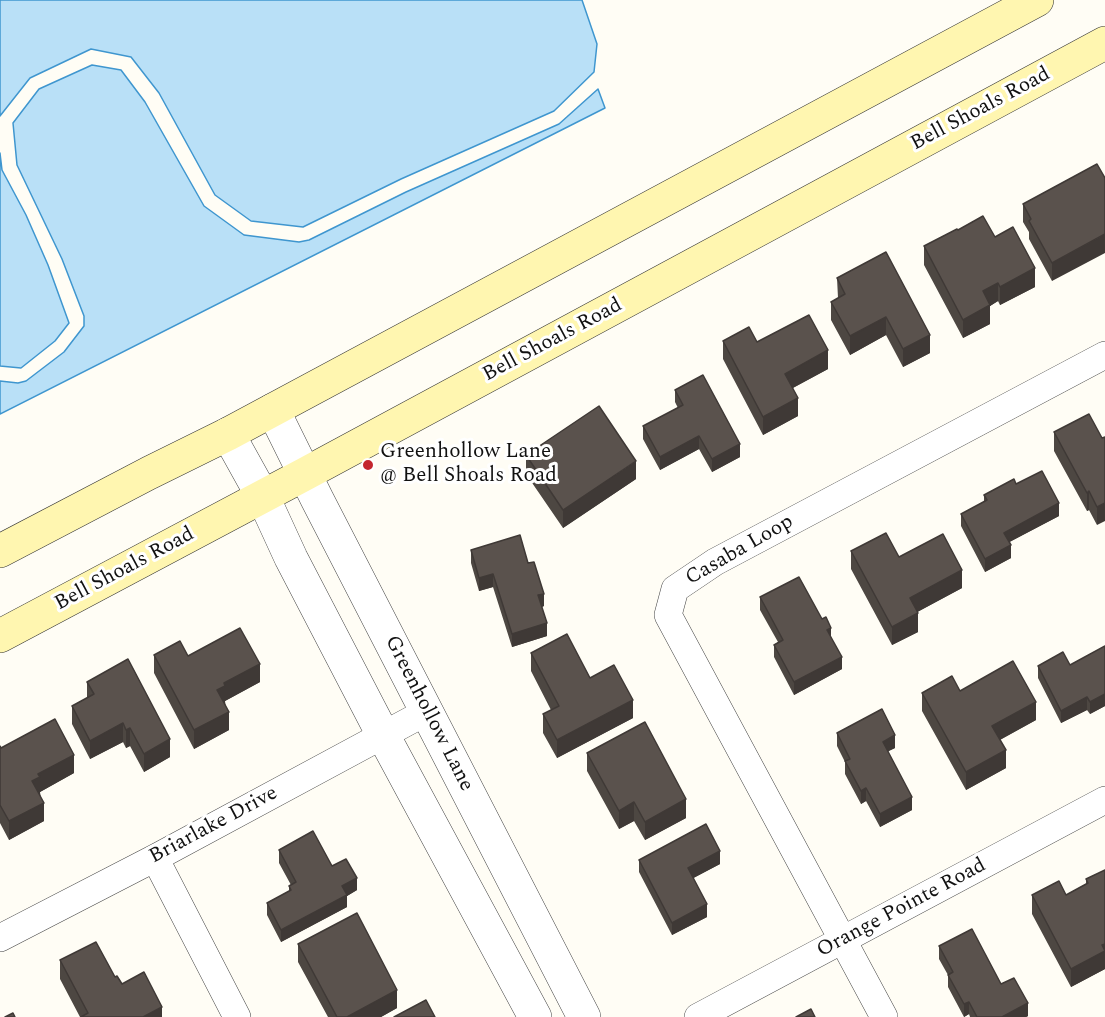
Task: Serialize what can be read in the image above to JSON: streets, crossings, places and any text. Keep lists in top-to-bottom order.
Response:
{
  "streets": {
    "main road": ["Bell Shoals Road"],
    "street": [
      "Casaba Loop",
      "Greenhollow Lane",
      "Briarlake Drive",
      "Orange Pointe Road"
    ]
  },
  "crossings": [
    ["Bell Shoals Road", "Greenhollow Lane"],
    ["Casaba Loop", "Orange Pointe Road"],
    ["Greenhollow Lane", "Briarlake Drive"]
  ],
  "places": ["Greenhollow Lane @ Bell Shoals Road"]
}
